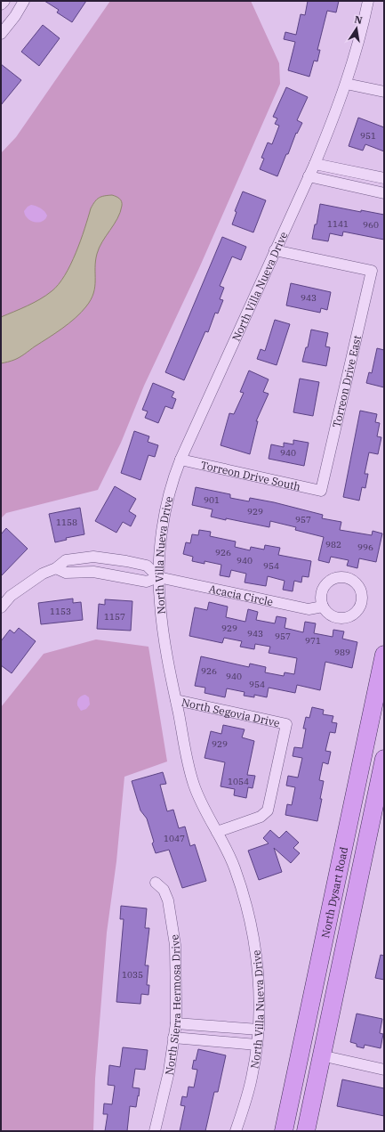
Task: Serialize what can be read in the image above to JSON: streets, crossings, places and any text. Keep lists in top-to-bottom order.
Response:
{
  "streets": {
    "main road": ["North Dysart Road"],
    "street": [
      "North Villa Nueva Drive",
      "Torreon Drive East",
      "Torreon Drive South",
      "Acacia Circle",
      "North Segovia Drive",
      "North Sierra Hermosa Drive"
    ]
  },
  "crossings": [
    ["North Villa Nueva Drive", "Torreon Drive East"],
    ["North Villa Nueva Drive", "Torreon Drive South"],
    ["North Villa Nueva Drive", "Acacia Circle"],
    ["North Villa Nueva Drive", "North Segovia Drive"],
    ["Torreon Drive East", "Torreon Drive South"]
  ],
  "house_numbers": [
    "951",
    "1141",
    "960",
    "943",
    "940",
    "901",
    "929",
    "957",
    "1158",
    "982",
    "996",
    "926",
    "940",
    "954",
    "1153",
    "1157",
    "929",
    "943",
    "957",
    "971",
    "989",
    "926",
    "940",
    "954",
    "929",
    "1054",
    "1047",
    "1035"
  ],
  "north": "top"
}
